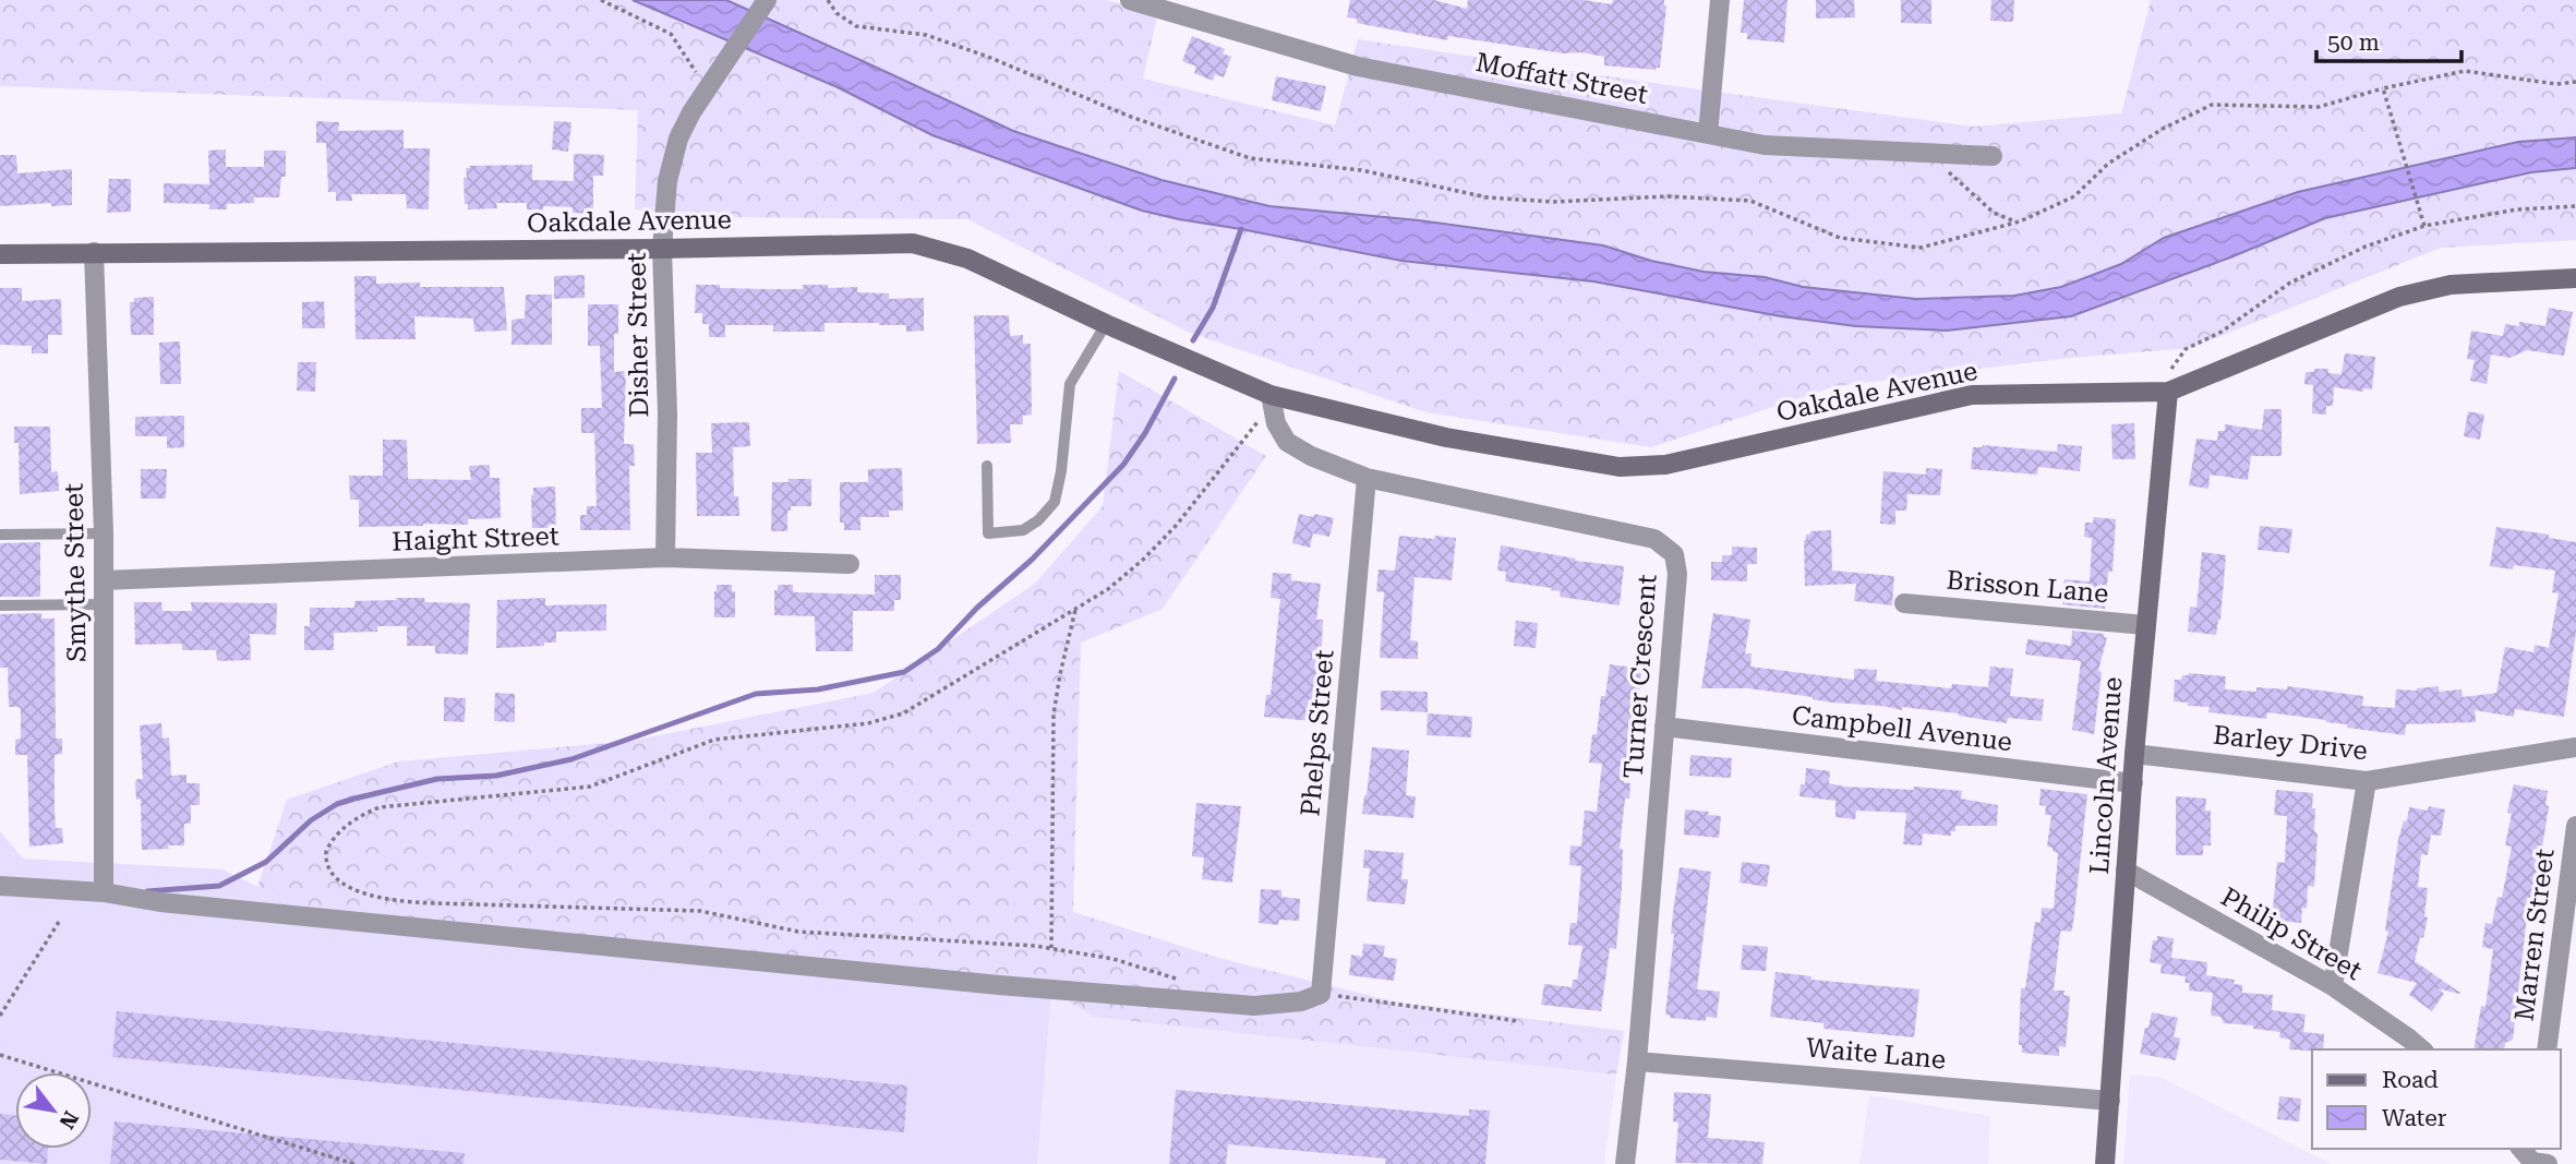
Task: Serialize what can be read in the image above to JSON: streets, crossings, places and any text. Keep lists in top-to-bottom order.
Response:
{
  "streets": {
    "street": [
      "Moffatt Street",
      "Oakdale Avenue",
      "Disher Street",
      "Haight Street",
      "Smythe Street",
      "Brisson Lane",
      "Turner Crescent",
      "Campbell Avenue",
      "Phelps Street",
      "Barley Drive",
      "Lincoln Avenue",
      "Philip Street",
      "Marren Street",
      "Waite Lane"
    ]
  },
  "crossings": [
    ["Oakdale Avenue", "Disher Street"],
    ["Oakdale Avenue", "Smythe Street"],
    ["Oakdale Avenue", "Turner Crescent"],
    ["Oakdale Avenue", "Lincoln Avenue"],
    ["Disher Street", "Haight Street"],
    ["Haight Street", "Smythe Street"],
    ["Brisson Lane", "Lincoln Avenue"],
    ["Turner Crescent", "Campbell Avenue"],
    ["Turner Crescent", "Phelps Street"],
    ["Turner Crescent", "Waite Lane"],
    ["Campbell Avenue", "Lincoln Avenue"],
    ["Barley Drive", "Lincoln Avenue"],
    ["Lincoln Avenue", "Philip Street"],
    ["Lincoln Avenue", "Waite Lane"]
  ],
  "legend": ["Road", "Water"],
  "scale_bar": "50 m",
  "north": "bottom right"
}
